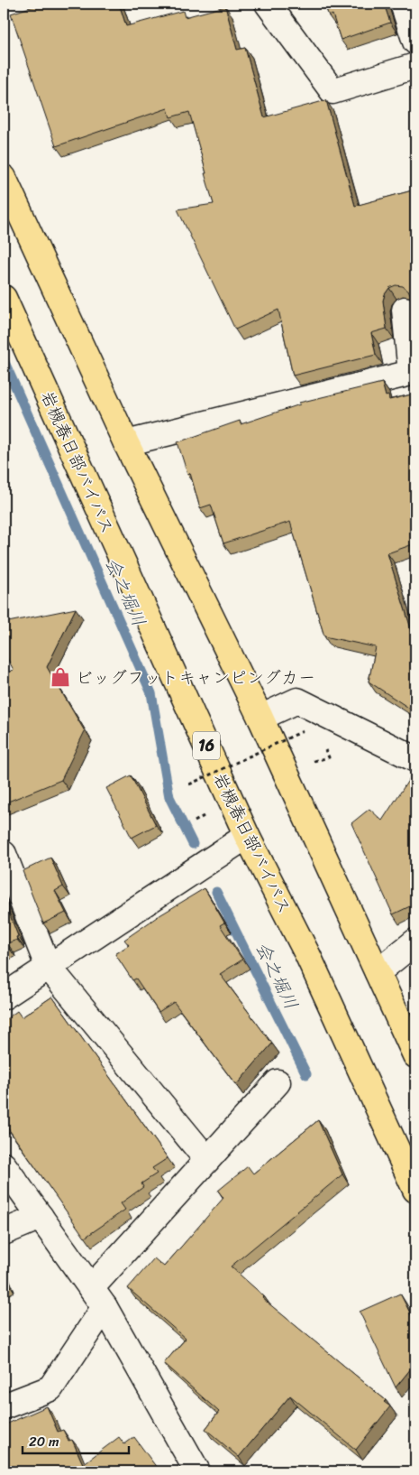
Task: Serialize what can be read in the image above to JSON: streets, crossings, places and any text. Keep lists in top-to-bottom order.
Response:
{
  "streets": {
    "highway": ["岩槻春日部バイパス", "16"]
  },
  "water": ["会之堀川"],
  "places": {
    "shop": ["ビッグフットキャンピングカー"]
  },
  "scale_bar": "20 m"
}
